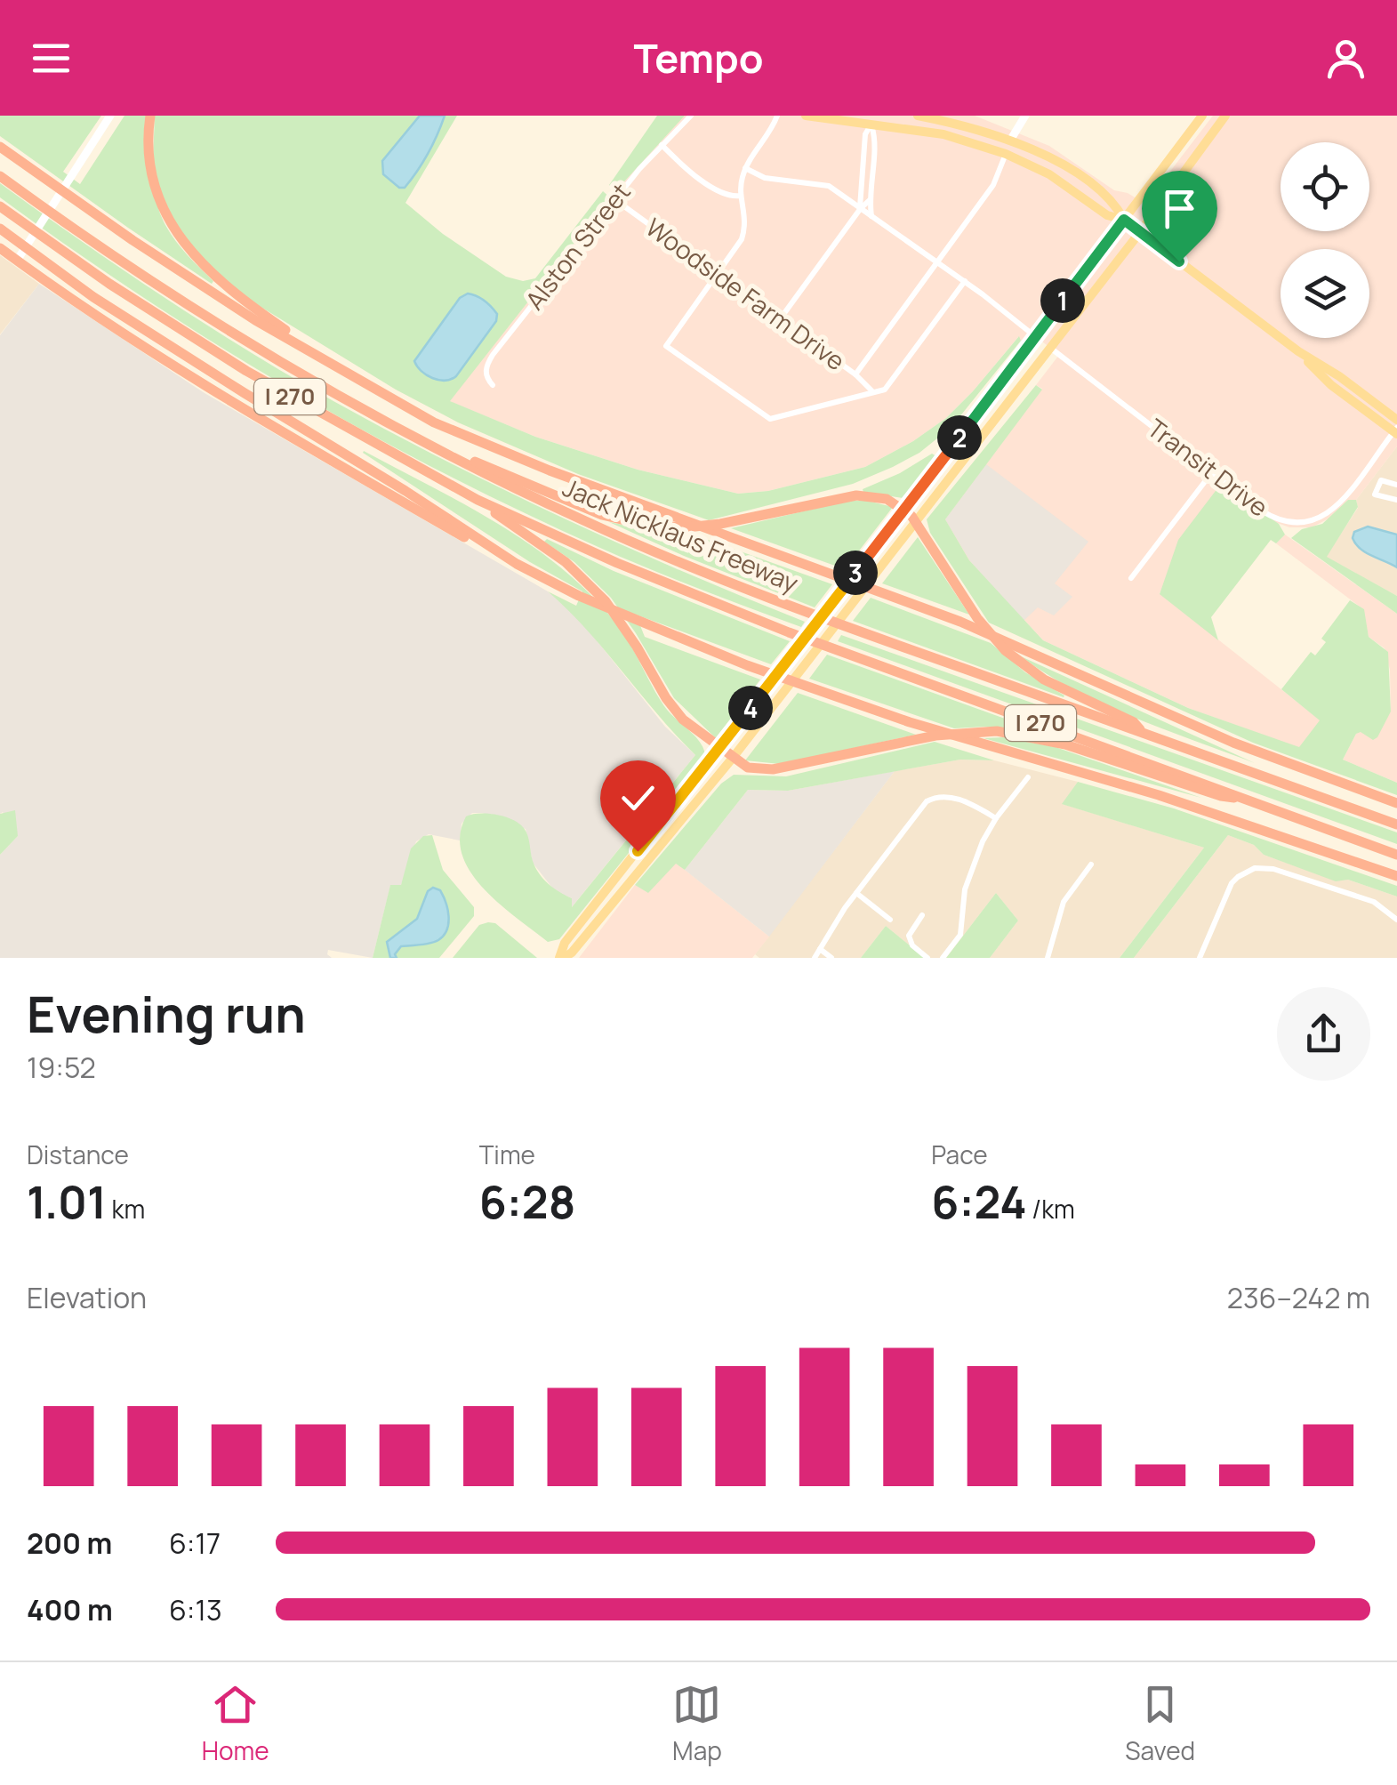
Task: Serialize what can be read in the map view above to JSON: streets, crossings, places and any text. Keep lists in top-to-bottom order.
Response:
{
  "streets": {
    "highway": ["I 270", "Jack Nicklaus Freeway"],
    "street": ["Alston Street", "Woodside Farm Drive", "Transit Drive"]
  },
  "crossings": [
    ["Alston Street", "Woodside Farm Drive"]
  ],
  "page": {
    "header": "Tempo",
    "pins": [
      "1",
      "2",
      "3",
      "4"
    ],
    "heading": ["Evening run", "19:52"],
    "stats": [
      ["Distance", "1.01 km"],
      ["Time", "6:28"],
      ["Pace", "6:24 /km"]
    ],
    "chart": ["Elevation", "236–242 m"],
    "list": [
      {
        "name": "200 m",
        "note": "6:17"
      },
      {
        "name": "400 m",
        "note": "6:13"
      }
    ],
    "tabs": ["Home", "Map", "Saved"]
  }
}
